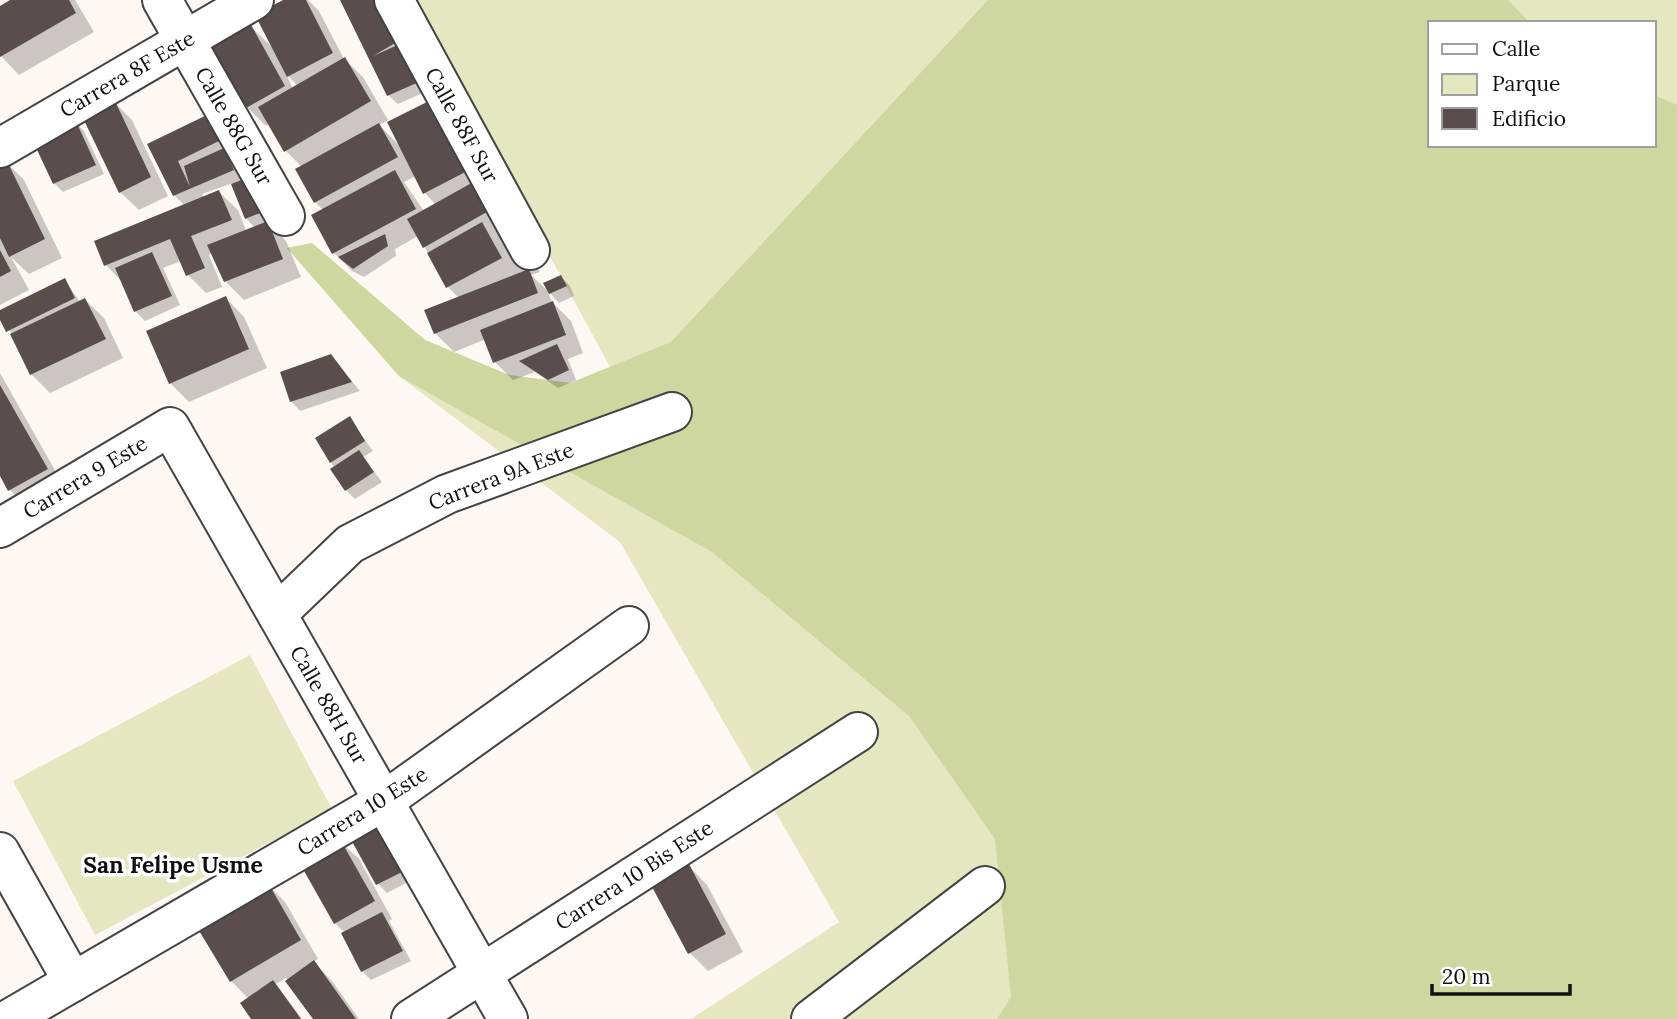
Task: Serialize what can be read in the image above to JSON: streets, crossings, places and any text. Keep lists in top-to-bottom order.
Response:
{
  "streets": {
    "street": [
      "Carrera 8F Este",
      "Calle 88F Sur",
      "Calle 88G Sur",
      "Carrera 9A Este",
      "Carrera 9 Este",
      "Calle 88H Sur",
      "Carrera 10 Este",
      "Carrera 10 Bis Este"
    ]
  },
  "crossings": [
    ["Carrera 8F Este", "Calle 88G Sur"],
    ["Carrera 9A Este", "Calle 88H Sur"],
    ["Carrera 9 Este", "Calle 88H Sur"],
    ["Calle 88H Sur", "Carrera 10 Este"],
    ["Calle 88H Sur", "Carrera 10 Bis Este"]
  ],
  "districts": ["San Felipe Usme"],
  "legend": ["Calle", "Parque", "Edificio"],
  "scale_bar": "20 m"
}
